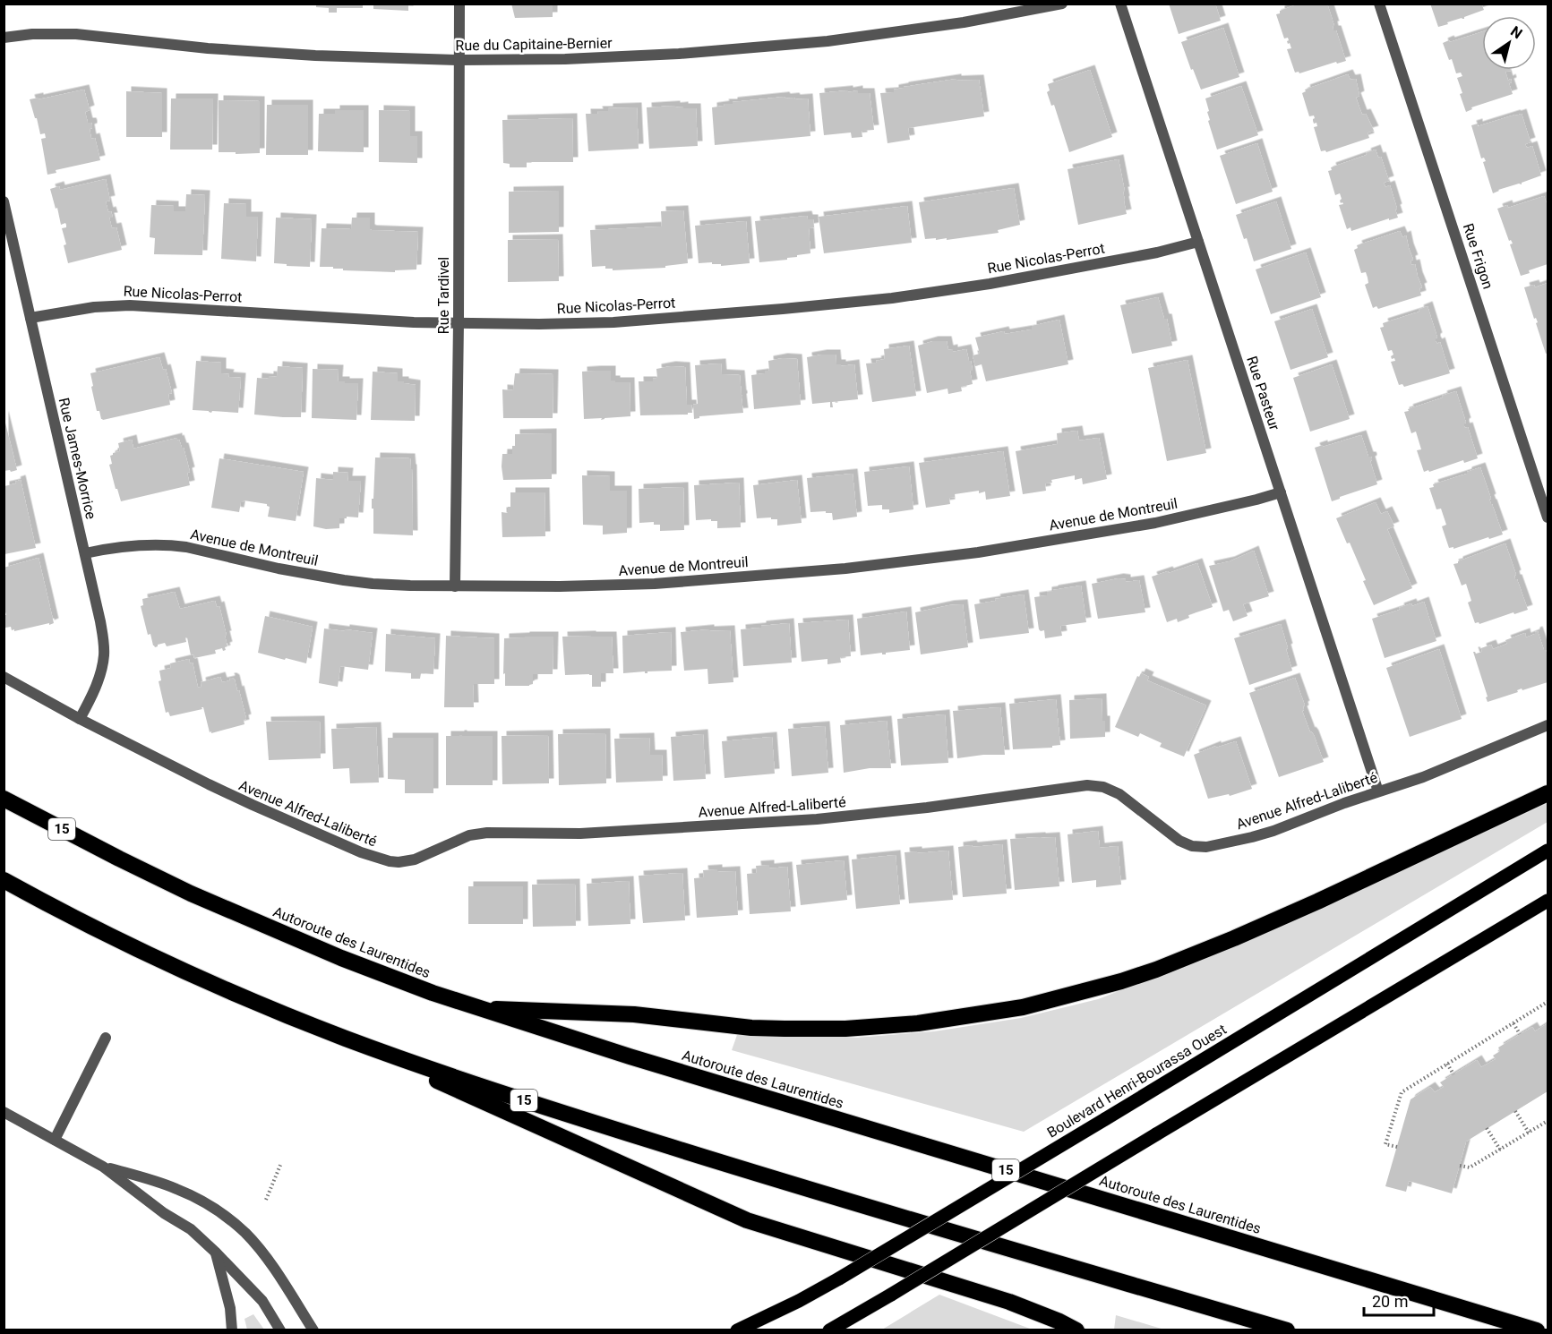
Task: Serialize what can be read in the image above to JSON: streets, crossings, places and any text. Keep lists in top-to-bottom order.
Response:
{
  "streets": {
    "highway": ["15", "Autoroute des Laurentides"],
    "main road": ["Boulevard Henri-Bourassa Ouest"],
    "street": [
      "Rue du Capitaine-Bernier",
      "Rue Frigon",
      "Rue Nicolas-Perrot",
      "Rue Tardivel",
      "Rue Pasteur",
      "Rue James-Morrice",
      "Avenue de Montreuil",
      "Avenue Alfred-Laliberté"
    ]
  },
  "crossings": [
    ["Rue du Capitaine-Bernier", "Rue Tardivel"],
    ["Rue Nicolas-Perrot", "Rue Tardivel"],
    ["Rue Nicolas-Perrot", "Rue Pasteur"],
    ["Rue Nicolas-Perrot", "Rue James-Morrice"],
    ["Rue Tardivel", "Avenue de Montreuil"],
    ["Rue Pasteur", "Avenue de Montreuil"],
    ["Rue Pasteur", "Avenue Alfred-Laliberté"],
    ["Rue James-Morrice", "Avenue de Montreuil"],
    ["Rue James-Morrice", "Avenue Alfred-Laliberté"]
  ],
  "scale_bar": "20 m",
  "north": "top right"
}
